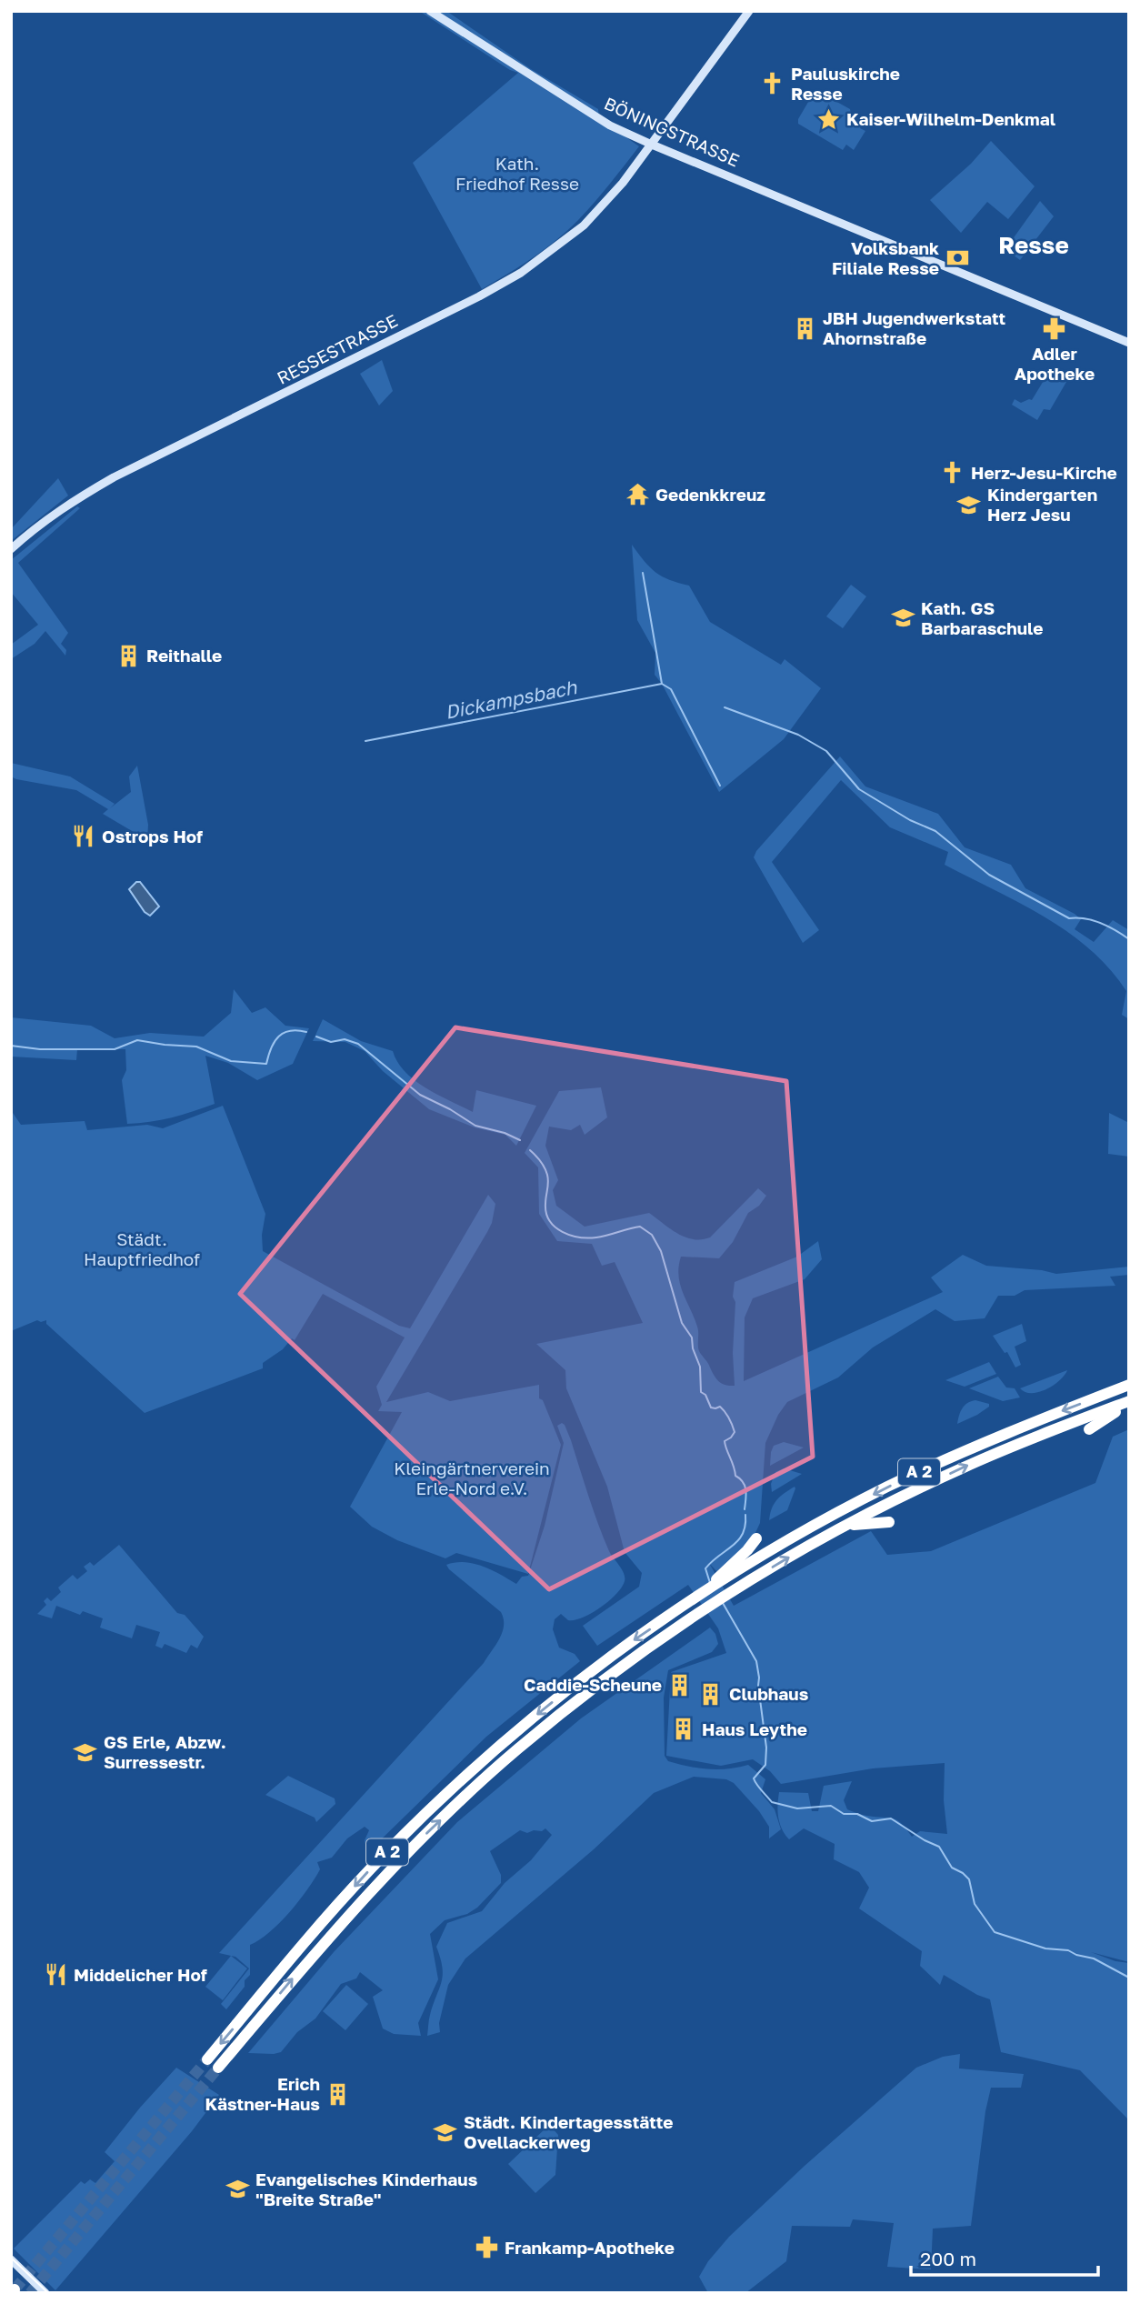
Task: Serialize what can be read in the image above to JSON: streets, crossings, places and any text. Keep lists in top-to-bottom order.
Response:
{
  "streets": {
    "highway": ["A 2"],
    "main road": ["BÖNINGSTRASSE", "RESSESTRASSE"]
  },
  "crossings": [
    ["BÖNINGSTRASSE", "RESSESTRASSE"]
  ],
  "districts": ["Resse"],
  "water": ["Dickampsbach"],
  "parks": ["Kath. Friedhof Resse", "Städt. Hauptfriedhof", "Kleingärtnerverein Erle-Nord e.V."],
  "places": {
    "church": ["Pauluskirche Resse", "Herz-Jesu-Kirche"],
    "place": ["Kaiser-Wilhelm-Denkmal"],
    "bank": ["Volksbank Filiale Resse"],
    "building": [
      "JBH Jugendwerkstatt Ahornstraße",
      "Reithalle",
      "Caddie-Scheune",
      "Clubhaus",
      "Haus Leythe",
      "Erich Kästner-Haus"
    ],
    "pharmacy": ["Adler Apotheke", "Frankamp-Apotheke"],
    "temple": ["Gedenkkreuz"],
    "school or university": [
      "Kindergarten Herz Jesu",
      "Kath. GS Barbaraschule",
      "GS Erle, Abzw. Surressestr.",
      "Städt. Kindertagesstätte Ovellackerweg",
      "Evangelisches Kinderhaus \"Breite Straße\""
    ],
    "restaurant": ["Ostrops Hof", "Middelicher Hof"]
  },
  "scale_bar": "200 m"
}
